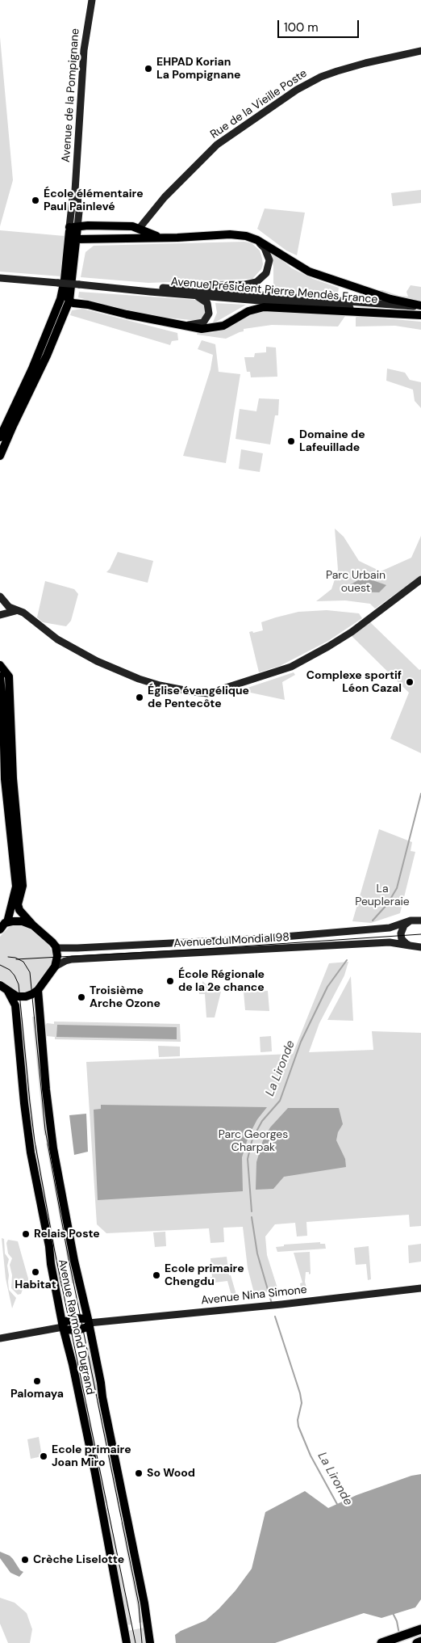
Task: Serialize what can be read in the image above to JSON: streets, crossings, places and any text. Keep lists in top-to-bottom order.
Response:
{
  "streets": {
    "main road": [
      "Avenue de la Pompignane",
      "Rue de la Vieille Poste",
      "Avenue Président Pierre Mendès France",
      "Avenue du Mondial 98",
      "Avenue Nina Simone",
      "Avenue Raymond Dugrand"
    ]
  },
  "crossings": [
    ["Avenue de la Pompignane", "Avenue Président Pierre Mendès France"],
    ["Avenue Nina Simone", "Avenue Raymond Dugrand"]
  ],
  "water": ["La Lironde"],
  "parks": ["Parc Urbain ouest", "La Peupleraie", "Parc Georges Charpak"],
  "places": [
    "EHPAD Korian La Pompignane",
    "École élémentaire Paul Painlevé",
    "Domaine de Lafeuillade",
    "Complexe sportif Léon Cazal",
    "Église évangélique de Pentecôte",
    "École Régionale de la 2e chance",
    "Troisième Arche Ozone",
    "Relais Poste",
    "Habitat",
    "Ecole primaire Chengdu",
    "Palomaya",
    "Ecole primaire Joan Miro",
    "So Wood",
    "Crèche Liselotte"
  ],
  "scale_bar": "100 m"
}
